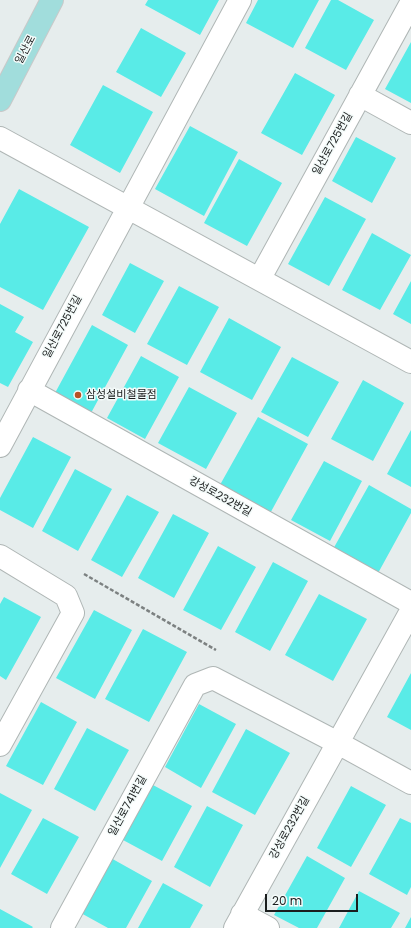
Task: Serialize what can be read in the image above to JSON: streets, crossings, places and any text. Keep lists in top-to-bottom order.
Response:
{
  "streets": {
    "main road": ["일산로"],
    "street": ["일산로725번길", "강성로232번길", "일산로741번길"]
  },
  "crossings": [
    ["일산로725번길", "강성로232번길"],
    ["강성로232번길", "일산로741번길"]
  ],
  "places": ["삼성설비철물점"],
  "scale_bar": "20 m"
}
